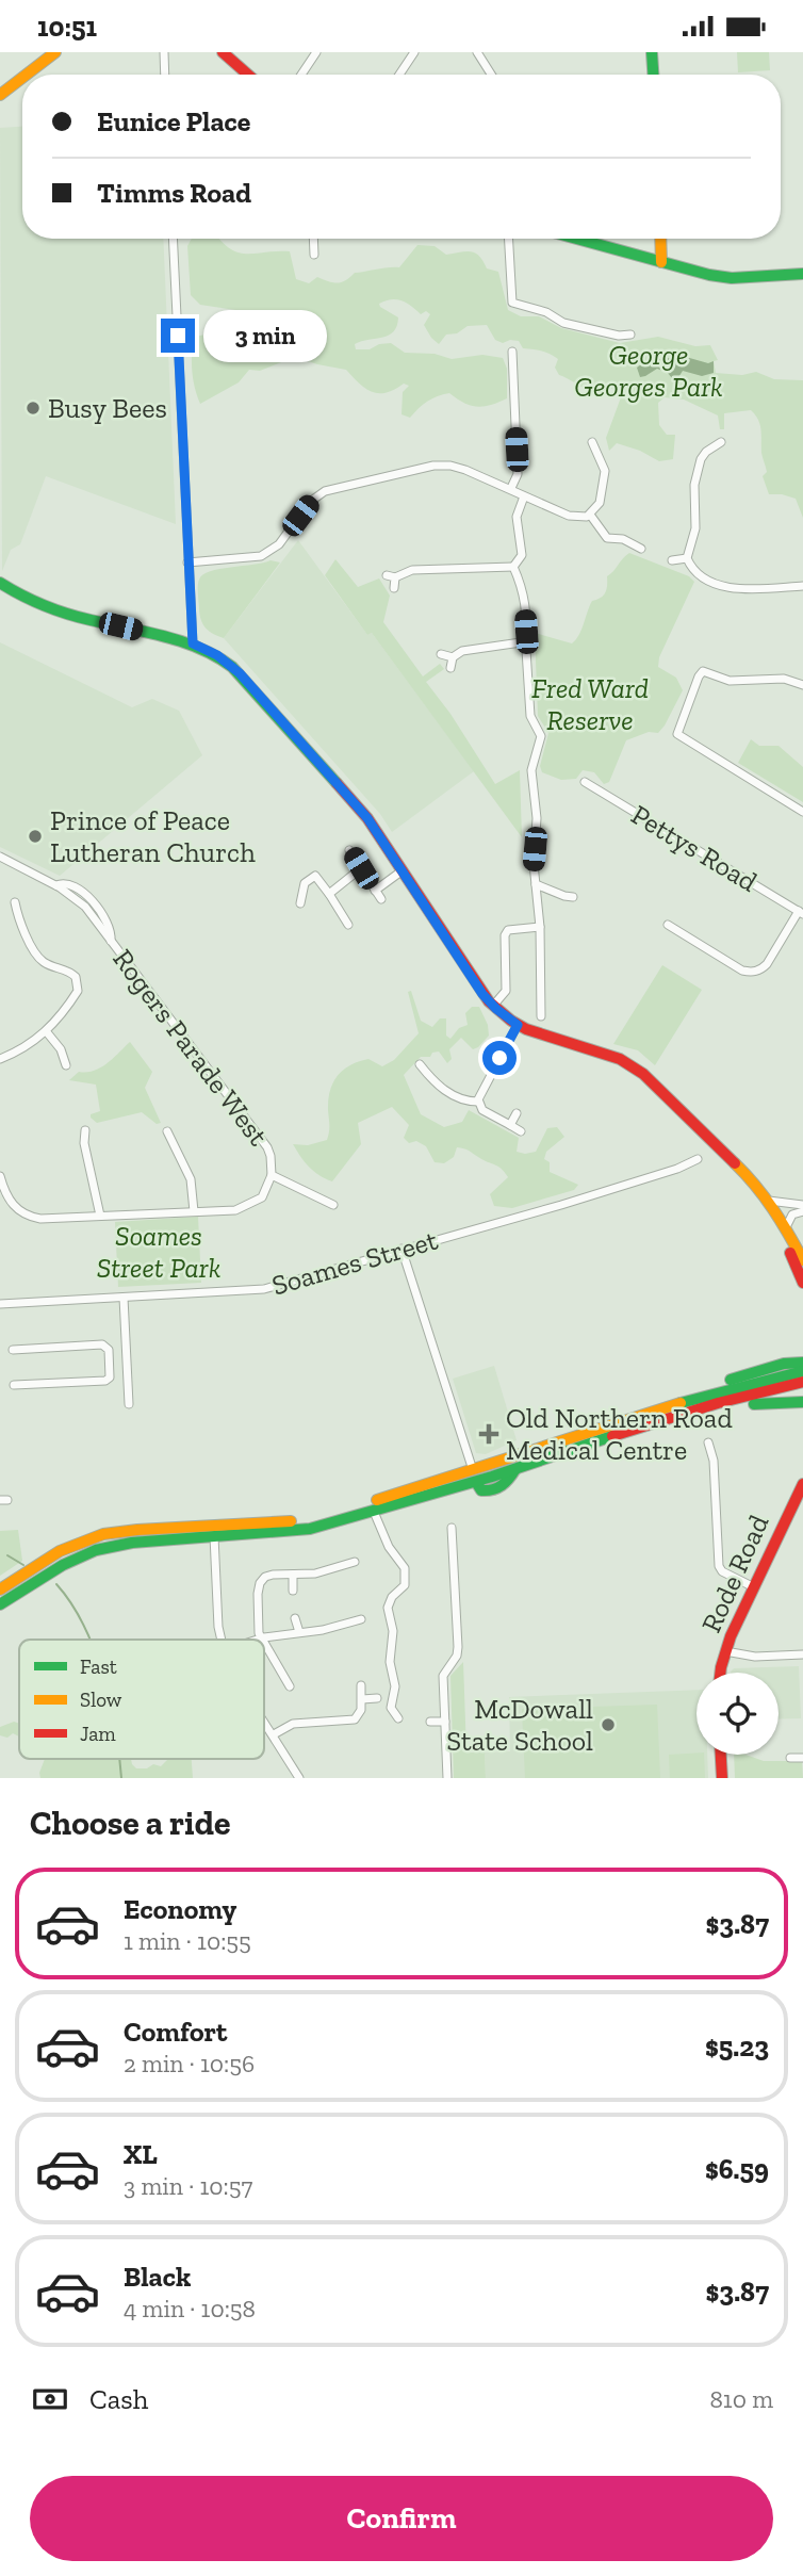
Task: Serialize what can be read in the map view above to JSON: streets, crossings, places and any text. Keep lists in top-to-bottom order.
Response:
{
  "streets": {
    "main road": ["Rode Road"],
    "street": ["Pettys Road", "Rogers Parade West", "Soames Street"]
  },
  "parks": ["George Georges Park", "Fred Ward Reserve", "Soames Street Park"],
  "places": {
    "other": ["Busy Bees", "Prince of Peace Lutheran Church", "McDowall State School"],
    "health": ["Old Northern Road Medical Centre"]
  },
  "legend": ["Fast", "Slow", "Jam"],
  "page": {
    "status": "10:51",
    "banner": ["Eunice Place", "Timms Road"],
    "bubble": "3 min",
    "heading": "Choose a ride",
    "list": [
      {
        "name": "Economy",
        "note": "1 min · 10:55",
        "value": "$3.87"
      },
      {
        "name": "Comfort",
        "note": "2 min · 10:56",
        "value": "$5.23"
      },
      {
        "name": "XL",
        "note": "3 min · 10:57",
        "value": "$6.59"
      },
      {
        "name": "Black",
        "note": "4 min · 10:58",
        "value": "$3.87"
      }
    ],
    "pay": ["Cash", "810 m"],
    "buttons": "Confirm"
  }
}
